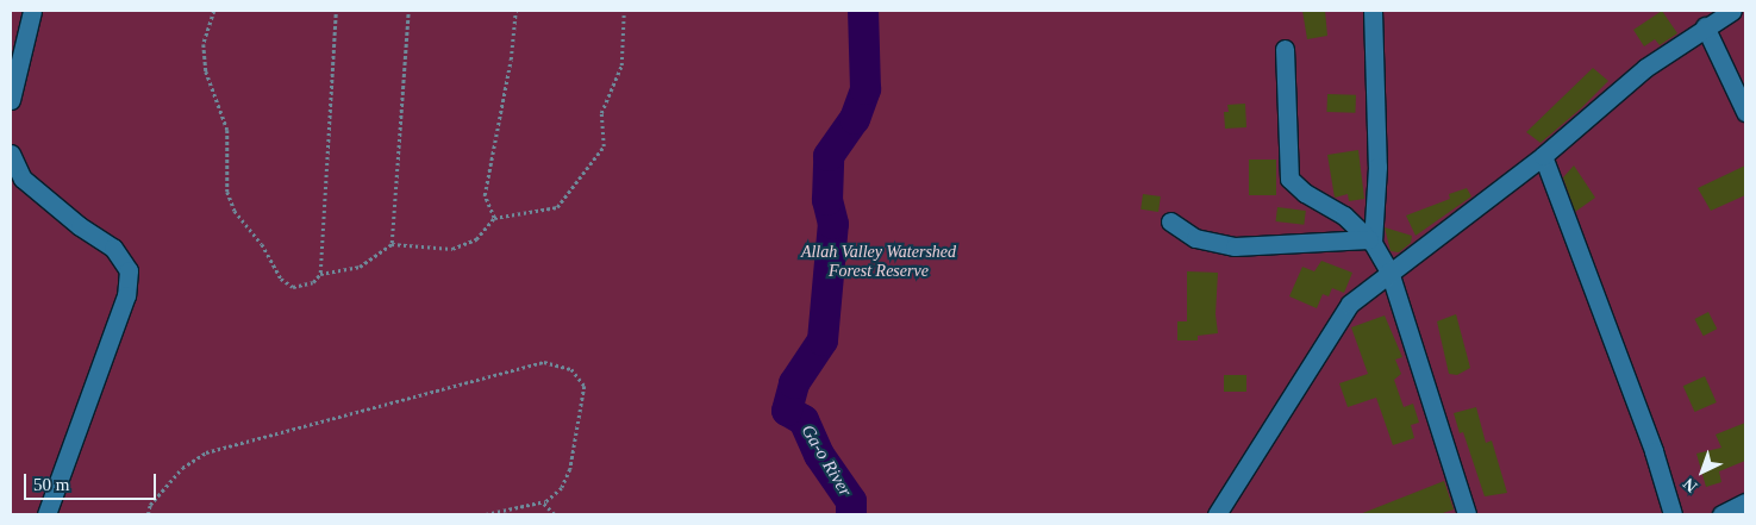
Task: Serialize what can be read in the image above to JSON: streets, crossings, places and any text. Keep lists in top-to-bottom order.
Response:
{
  "water": ["Ga-o River"],
  "parks": ["Allah Valley Watershed Forest Reserve"],
  "scale_bar": "50 m",
  "north": "bottom left"
}
